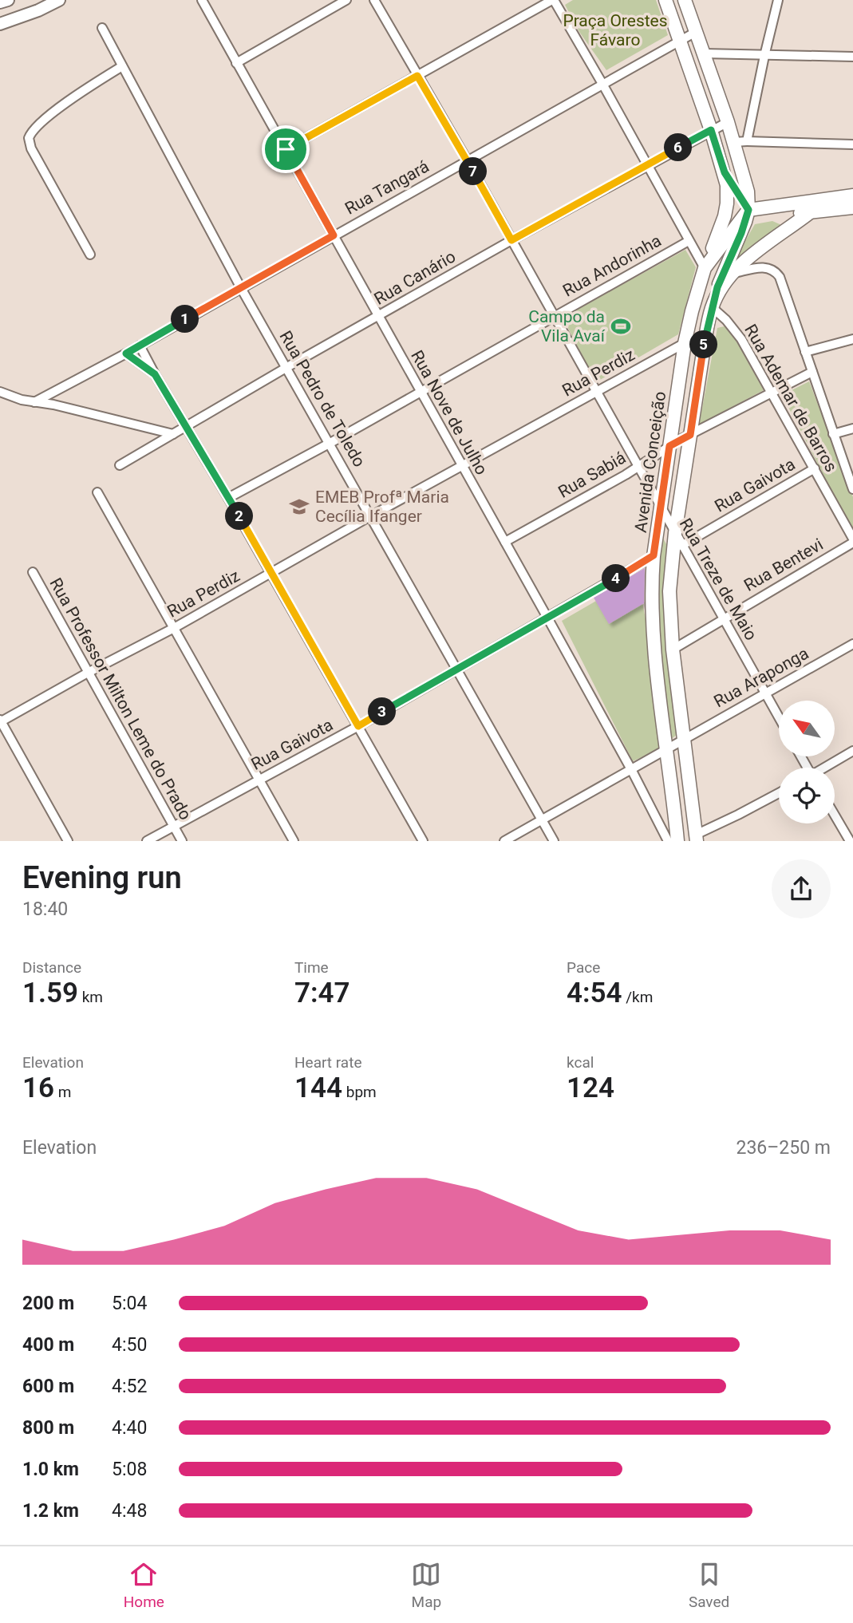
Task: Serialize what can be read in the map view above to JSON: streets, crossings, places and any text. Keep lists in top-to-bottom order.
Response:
{
  "streets": {
    "main road": ["Avenida Conceição"],
    "street": [
      "Rua Tangará",
      "Rua Andorinha",
      "Rua Canário",
      "Rua Perdiz",
      "Rua Ademar de Barros",
      "Rua Pedro de Toledo",
      "Rua Nove de Julho",
      "Rua Sabiá",
      "Rua Gaivota",
      "Rua Bentevi",
      "Rua Treze de Maio",
      "Rua Araponga",
      "Rua Professor Milton Leme do Prado"
    ]
  },
  "crossings": [
    ["Rua Tangará", "Rua Pedro de Toledo"],
    ["Rua Tangará", "Rua Nove de Julho"],
    ["Rua Tangará", "Rua Treze de Maio"],
    ["Rua Andorinha", "Rua Pedro de Toledo"],
    ["Rua Andorinha", "Rua Nove de Julho"],
    ["Rua Andorinha", "Rua Treze de Maio"],
    ["Rua Canário", "Rua Pedro de Toledo"],
    ["Rua Canário", "Rua Nove de Julho"],
    ["Rua Canário", "Rua Treze de Maio"],
    ["Rua Perdiz", "Rua Pedro de Toledo"],
    ["Rua Perdiz", "Rua Nove de Julho"],
    ["Rua Perdiz", "Avenida Conceição"],
    ["Rua Perdiz", "Rua Treze de Maio"],
    ["Rua Perdiz", "Rua Professor Milton Leme do Prado"],
    ["Rua Ademar de Barros", "Avenida Conceição"],
    ["Rua Ademar de Barros", "Rua Sabiá"],
    ["Rua Ademar de Barros", "Rua Gaivota"],
    ["Rua Pedro de Toledo", "Rua Gaivota"],
    ["Rua Nove de Julho", "Rua Sabiá"],
    ["Rua Nove de Julho", "Rua Gaivota"],
    ["Avenida Conceição", "Rua Sabiá"],
    ["Avenida Conceição", "Rua Gaivota"],
    ["Avenida Conceição", "Rua Bentevi"],
    ["Avenida Conceição", "Rua Treze de Maio"],
    ["Avenida Conceição", "Rua Araponga"],
    ["Rua Sabiá", "Rua Treze de Maio"],
    ["Rua Gaivota", "Rua Treze de Maio"],
    ["Rua Gaivota", "Rua Professor Milton Leme do Prado"],
    ["Rua Bentevi", "Rua Treze de Maio"],
    ["Rua Treze de Maio", "Rua Araponga"]
  ],
  "parks": ["Praça Orestes Fávaro"],
  "places": {
    "sports": ["Campo da Vila Avaí"],
    "school or university": ["EMEB Profª Maria Cecília Ifanger"]
  },
  "north": "top left",
  "page": {
    "pins": [
      "6",
      "7",
      "1",
      "5",
      "2",
      "4",
      "3"
    ],
    "heading": ["Evening run", "18:40"],
    "stats": [
      ["Distance", "1.59 km"],
      ["Time", "7:47"],
      ["Pace", "4:54 /km"],
      ["Elevation", "16 m"],
      ["Heart rate", "144 bpm"],
      ["kcal", "124"]
    ],
    "chart": ["Elevation", "236–250 m"],
    "list": [
      {
        "name": "200 m",
        "note": "5:04"
      },
      {
        "name": "400 m",
        "note": "4:50"
      },
      {
        "name": "600 m",
        "note": "4:52"
      },
      {
        "name": "800 m",
        "note": "4:40"
      },
      {
        "name": "1.0 km",
        "note": "5:08"
      },
      {
        "name": "1.2 km",
        "note": "4:48"
      }
    ],
    "tabs": ["Home", "Map", "Saved"]
  }
}
